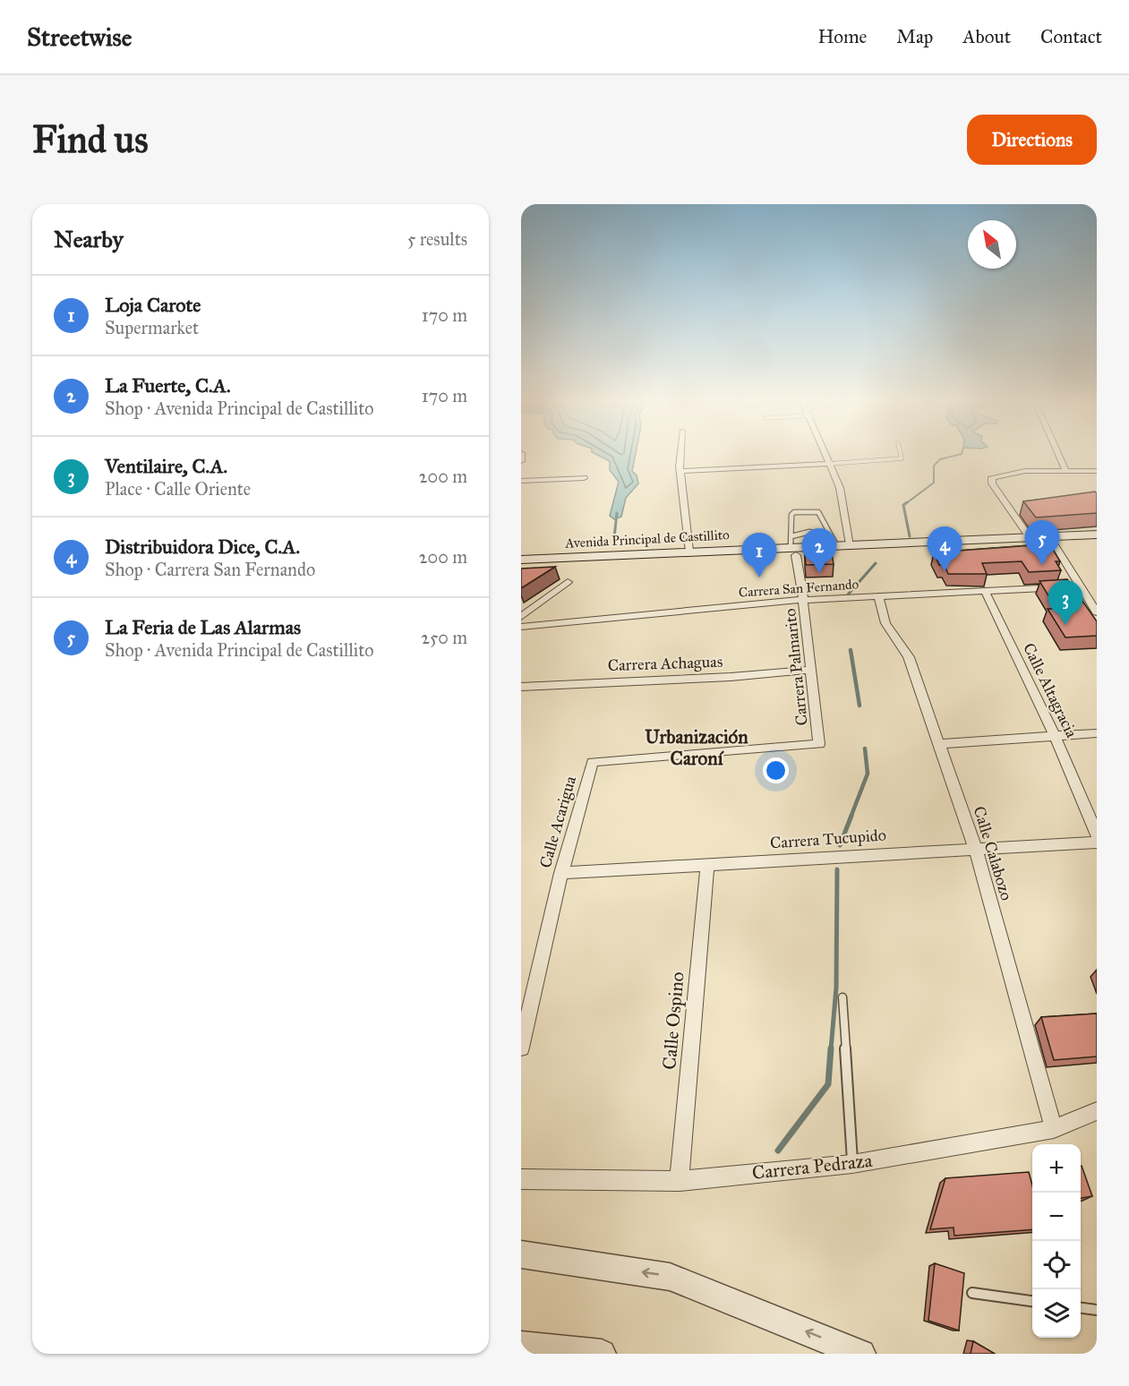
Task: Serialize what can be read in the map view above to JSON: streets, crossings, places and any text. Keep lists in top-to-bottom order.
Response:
{
  "streets": {
    "main road": ["Avenida Principal de Castillito"],
    "street": [
      "Carrera San Fernando",
      "Carrera Achaguas",
      "Carrera Palmarito",
      "Calle Altagracia",
      "Calle Acarigua",
      "Carrera Tucupido",
      "Calle Calabozo",
      "Calle Ospino",
      "Carrera Pedraza"
    ]
  },
  "crossings": [
    ["Avenida Principal de Castillito", "Carrera Palmarito"],
    ["Carrera San Fernando", "Carrera Palmarito"],
    ["Carrera San Fernando", "Calle Altagracia"],
    ["Carrera San Fernando", "Calle Calabozo"],
    ["Carrera Achaguas", "Carrera Palmarito"],
    ["Carrera Palmarito", "Calle Acarigua"],
    ["Calle Acarigua", "Carrera Tucupido"],
    ["Carrera Tucupido", "Calle Calabozo"],
    ["Carrera Tucupido", "Calle Ospino"],
    ["Calle Calabozo", "Carrera Pedraza"],
    ["Calle Ospino", "Carrera Pedraza"]
  ],
  "districts": ["Urbanización Caroní"],
  "north": "top left",
  "page": {
    "header": "Streetwise",
    "nav": [
      "Home",
      "Map",
      "About",
      "Contact"
    ],
    "buttons": "Directions",
    "title": "Find us",
    "heading": ["Nearby", "5 results"],
    "list": [
      {
        "mark": "1",
        "name": "Loja Carote",
        "note": "Supermarket",
        "value": "170 m"
      },
      {
        "mark": "2",
        "name": "La Fuerte, C.A.",
        "note": "Shop · Avenida Principal de Castillito",
        "value": "170 m"
      },
      {
        "mark": "3",
        "name": "Ventilaire, C.A.",
        "note": "Place · Calle Oriente",
        "value": "200 m"
      },
      {
        "mark": "4",
        "name": "Distribuidora Dice, C.A.",
        "note": "Shop · Carrera San Fernando",
        "value": "200 m"
      },
      {
        "mark": "5",
        "name": "La Feria de Las Alarmas",
        "note": "Shop · Avenida Principal de Castillito",
        "value": "250 m"
      }
    ],
    "pins": [
      "5",
      "4",
      "2",
      "1",
      "3"
    ],
    "map_buttons": ["+", "−"]
  }
}
